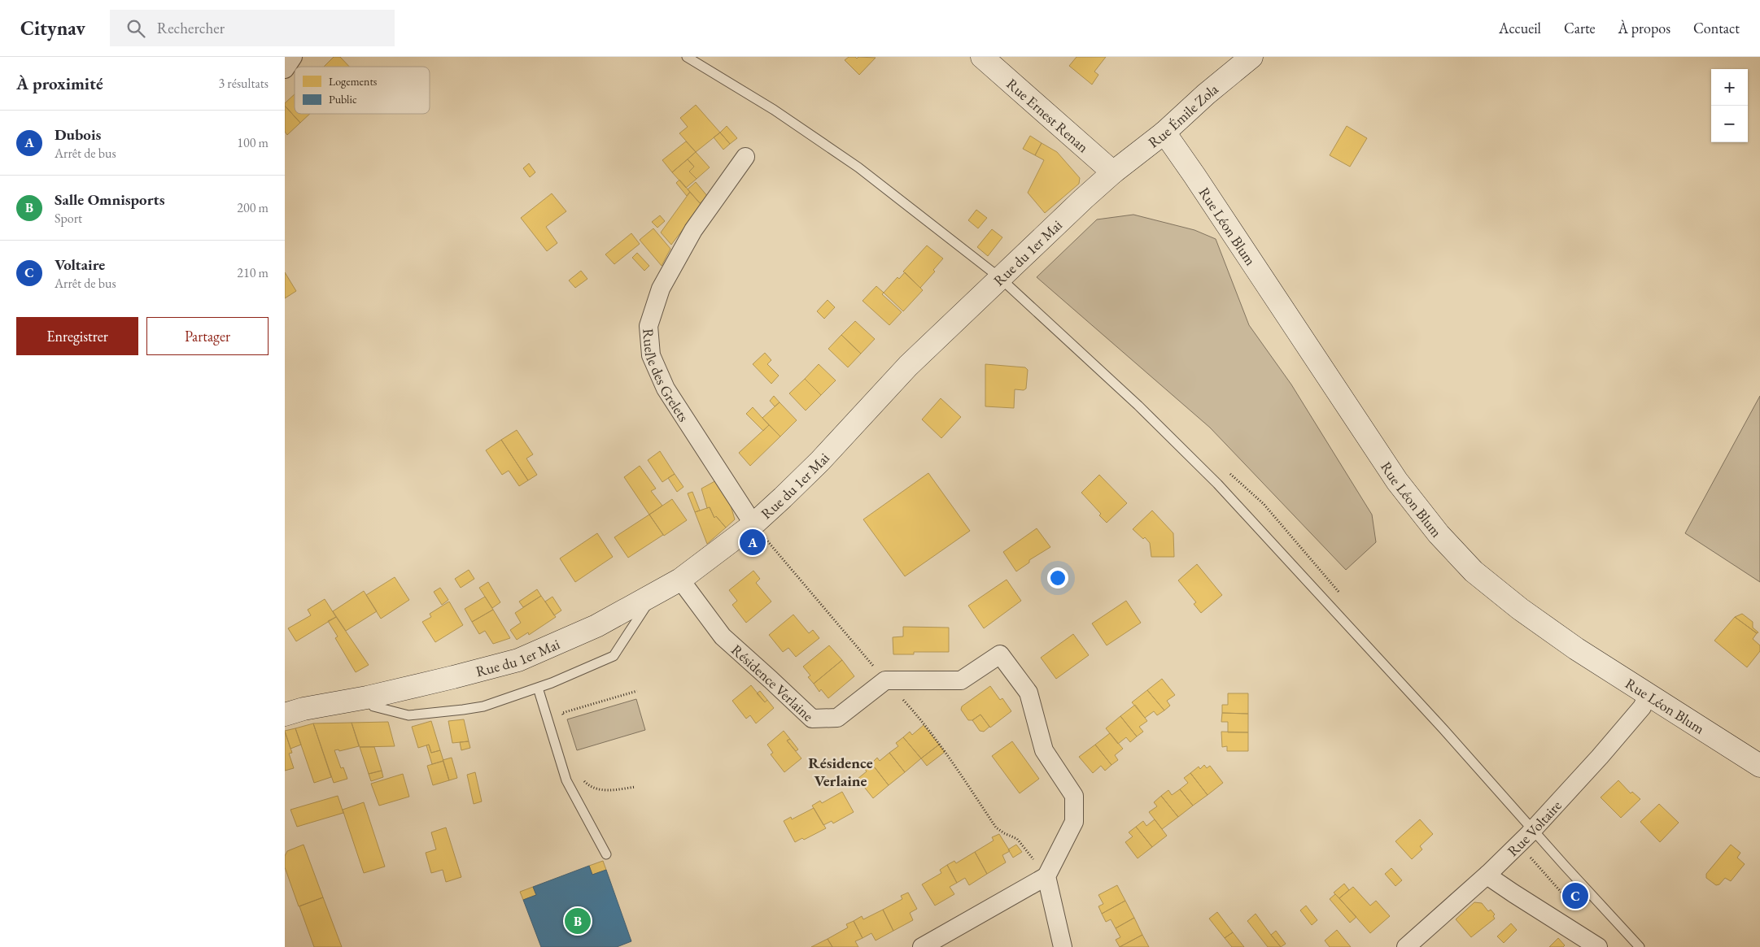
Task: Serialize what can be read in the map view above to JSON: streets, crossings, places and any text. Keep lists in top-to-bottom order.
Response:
{
  "streets": {
    "street": [
      "Rue Ernest Renan",
      "Rue Émile Zola",
      "Rue Léon Blum",
      "Rue du 1er Mai",
      "Ruelle des Grelets",
      "Résidence Verlaine",
      "Rue Voltaire"
    ]
  },
  "crossings": [
    ["Rue Ernest Renan", "Rue Émile Zola"],
    ["Rue Ernest Renan", "Rue du 1er Mai"],
    ["Rue Émile Zola", "Rue Léon Blum"],
    ["Rue Émile Zola", "Rue du 1er Mai"],
    ["Rue Léon Blum", "Rue Voltaire"],
    ["Rue du 1er Mai", "Ruelle des Grelets"],
    ["Rue du 1er Mai", "Résidence Verlaine"]
  ],
  "districts": ["Résidence Verlaine"],
  "legend": ["Logements", "Public"],
  "page": {
    "header": "Citynav",
    "search": "Rechercher",
    "nav": [
      "Accueil",
      "Carte",
      "À propos",
      "Contact"
    ],
    "heading": ["À proximité", "3 résultats"],
    "map_buttons": ["+", "−"],
    "list": [
      {
        "mark": "A",
        "name": "Dubois",
        "note": "Arrêt de bus",
        "value": "100 m"
      },
      {
        "mark": "B",
        "name": "Salle Omnisports",
        "note": "Sport",
        "value": "200 m"
      },
      {
        "mark": "C",
        "name": "Voltaire",
        "note": "Arrêt de bus",
        "value": "210 m"
      }
    ],
    "buttons": ["Enregistrer", "Partager"],
    "pins": ["A", "C", "B"]
  }
}
